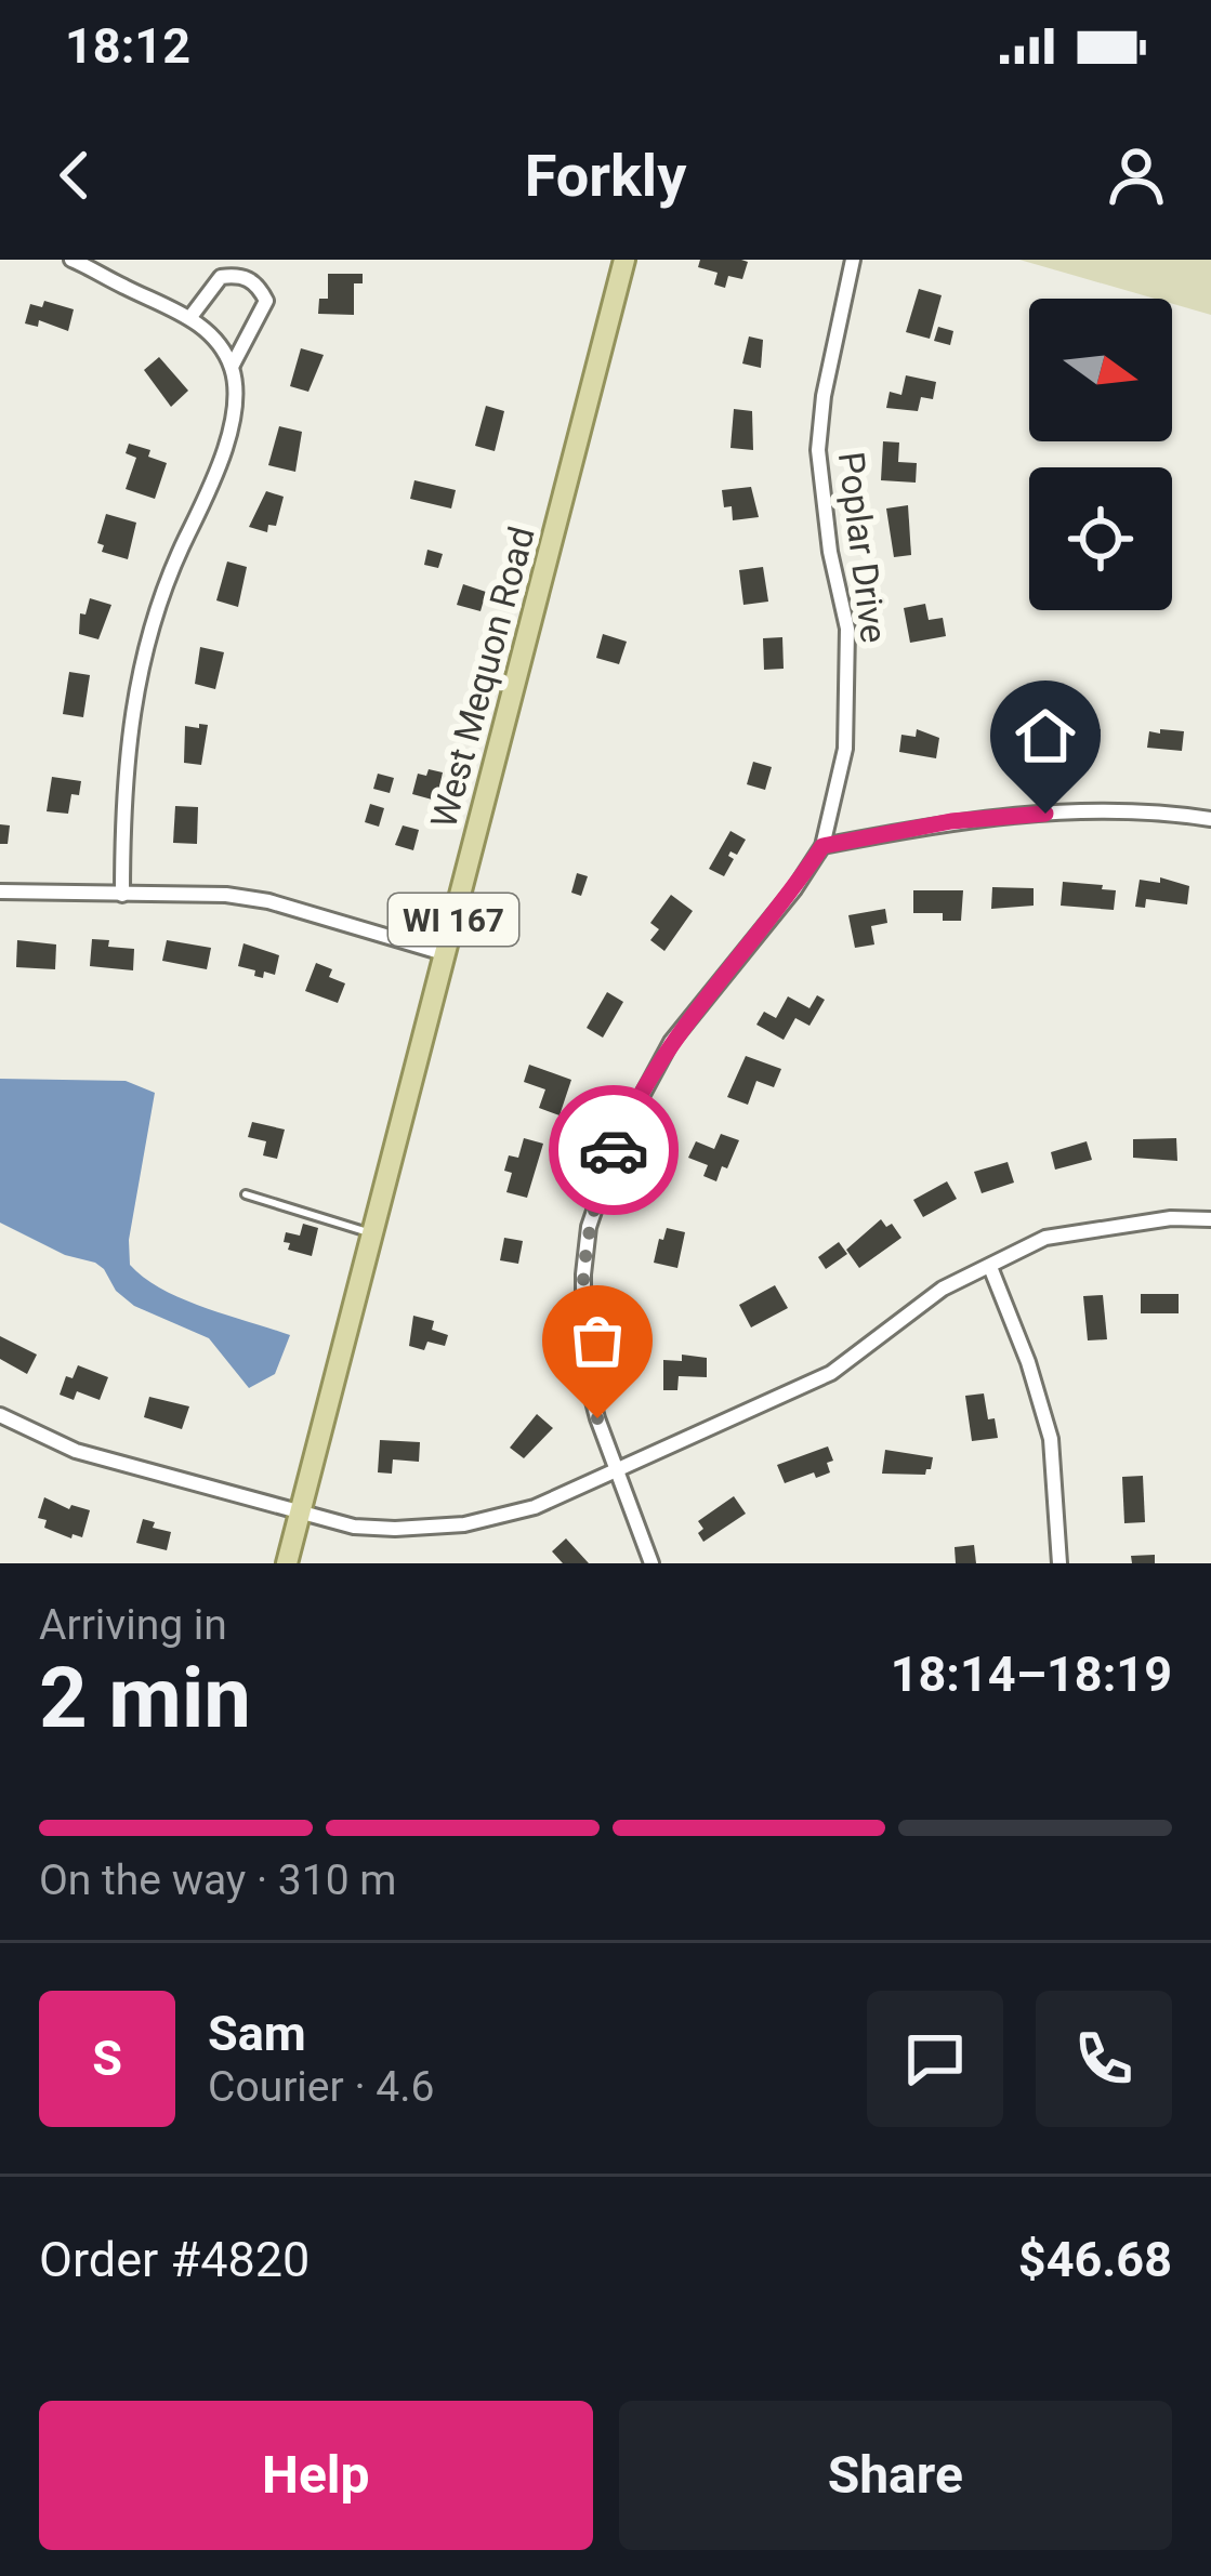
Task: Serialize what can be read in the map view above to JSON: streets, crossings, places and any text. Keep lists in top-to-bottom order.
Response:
{
  "streets": {
    "main road": ["West Mequon Road", "WI 167"],
    "street": ["Poplar Drive"]
  },
  "north": "right",
  "page": {
    "status": "18:12",
    "header": "Forkly",
    "heading": ["2 min", "Arriving in", "18:14–18:19"],
    "panel": [
      "Sam",
      "Courier · 4.6",
      "Order #4820",
      "$46.68"
    ],
    "bar": "On the way · 310 m",
    "round": "S",
    "buttons": ["Help", "Share"]
  }
}
